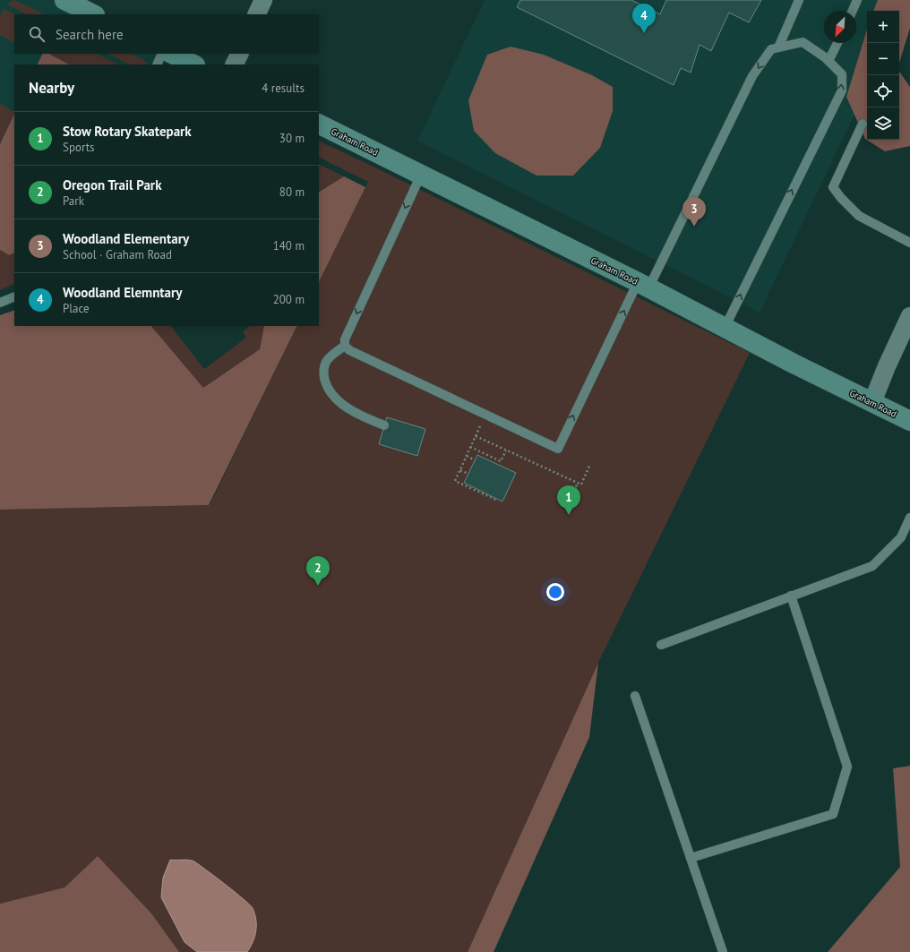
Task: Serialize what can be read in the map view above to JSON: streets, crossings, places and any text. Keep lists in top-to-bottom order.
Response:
{
  "streets": {
    "main road": ["Graham Road"]
  },
  "north": "bottom left",
  "page": {
    "pins": [
      "4",
      "3",
      "1",
      "2"
    ],
    "map_buttons": ["+", "−"],
    "search": "Search here",
    "heading": ["Nearby", "4 results"],
    "list": [
      {
        "mark": "1",
        "name": "Stow Rotary Skatepark",
        "note": "Sports",
        "value": "30 m"
      },
      {
        "mark": "2",
        "name": "Oregon Trail Park",
        "note": "Park",
        "value": "80 m"
      },
      {
        "mark": "3",
        "name": "Woodland Elementary",
        "note": "School · Graham Road",
        "value": "140 m"
      },
      {
        "mark": "4",
        "name": "Woodland Elemntary",
        "note": "Place",
        "value": "200 m"
      }
    ]
  }
}
